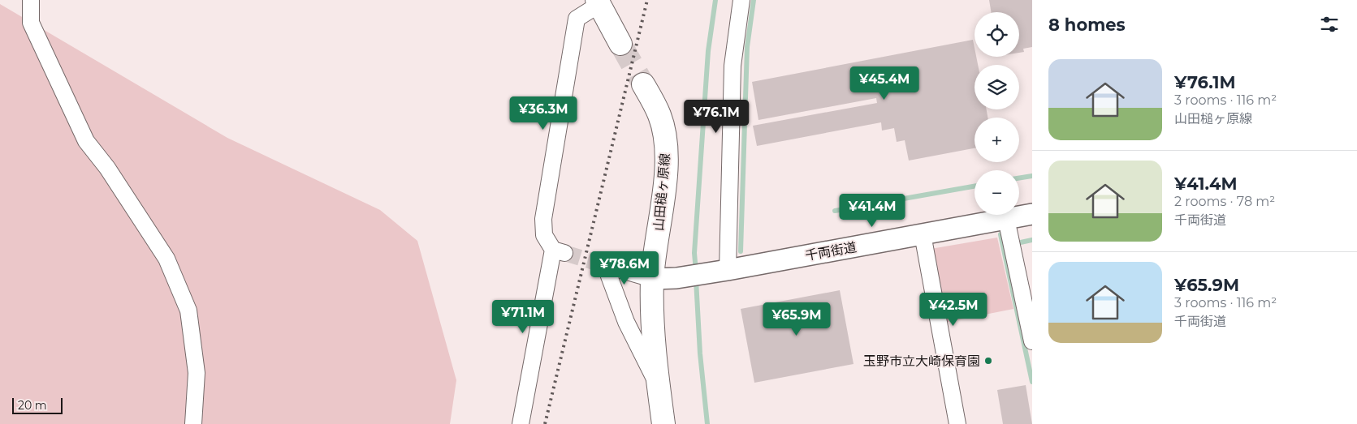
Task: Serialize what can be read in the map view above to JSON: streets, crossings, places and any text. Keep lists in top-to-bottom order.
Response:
{
  "streets": {
    "main road": ["山田槌ヶ原線"],
    "street": ["千両街道"]
  },
  "crossings": [
    ["山田槌ヶ原線", "千両街道"]
  ],
  "places": ["玉野市立大崎保育園"],
  "scale_bar": "20 m",
  "page": {
    "heading": "8 homes",
    "map_buttons": ["+", "−"],
    "list": [
      {
        "name": "¥76.1M",
        "note": "3 rooms · 116 m² · 山田槌ヶ原線"
      },
      {
        "name": "¥41.4M",
        "note": "2 rooms · 78 m² · 千両街道"
      },
      {
        "name": "¥65.9M",
        "note": "3 rooms · 116 m² · 千両街道"
      }
    ],
    "price": [
      "¥45.4M",
      "¥36.3M",
      "¥76.1M",
      "¥41.4M",
      "¥78.6M",
      "¥42.5M",
      "¥71.1M",
      "¥65.9M"
    ],
    "scale": "20 m"
  }
}
